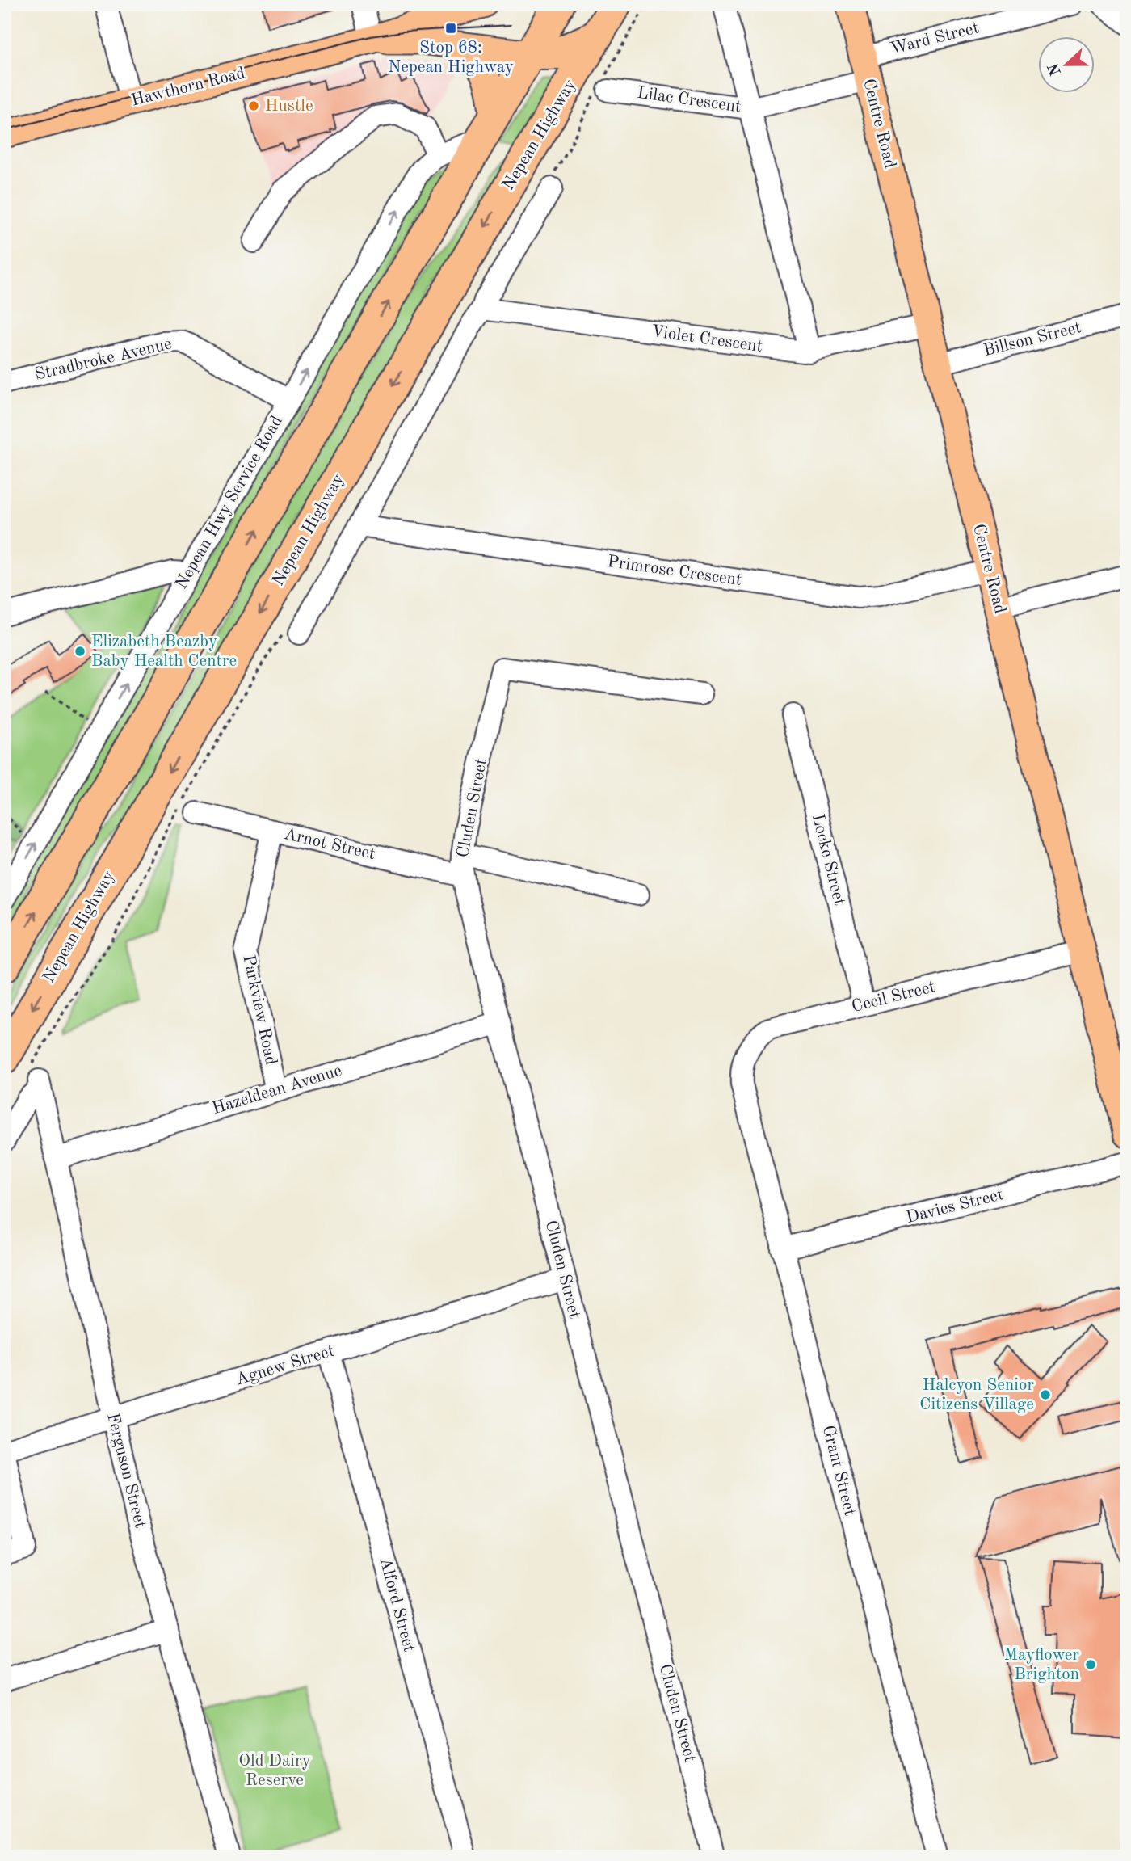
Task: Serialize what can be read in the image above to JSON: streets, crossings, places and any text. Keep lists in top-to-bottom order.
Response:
{
  "streets": {
    "highway": ["Nepean Highway"],
    "main road": ["Hawthorn Road", "Centre Road"],
    "street": [
      "Ward Street",
      "Lilac Crescent",
      "Violet Crescent",
      "Billson Street",
      "Stradbroke Avenue",
      "Nepean Hwy Service Road",
      "Primrose Crescent",
      "Cluden Street",
      "Arnot Street",
      "Locke Street",
      "Cecil Street",
      "Parkview Road",
      "Hazeldean Avenue",
      "Davies Street",
      "Agnew Street",
      "Ferguson Street",
      "Grant Street",
      "Alford Street"
    ]
  },
  "crossings": [
    ["Ward Street", "Lilac Crescent"],
    ["Ward Street", "Centre Road"],
    ["Lilac Crescent", "Centre Road"],
    ["Centre Road", "Violet Crescent"],
    ["Centre Road", "Billson Street"],
    ["Centre Road", "Primrose Crescent"],
    ["Centre Road", "Cecil Street"],
    ["Stradbroke Avenue", "Nepean Hwy Service Road"],
    ["Cluden Street", "Arnot Street"],
    ["Cluden Street", "Hazeldean Avenue"],
    ["Cluden Street", "Agnew Street"],
    ["Arnot Street", "Parkview Road"],
    ["Locke Street", "Cecil Street"],
    ["Cecil Street", "Grant Street"],
    ["Parkview Road", "Hazeldean Avenue"],
    ["Hazeldean Avenue", "Ferguson Street"],
    ["Davies Street", "Grant Street"],
    ["Agnew Street", "Ferguson Street"],
    ["Agnew Street", "Alford Street"]
  ],
  "parks": ["Old Dairy Reserve"],
  "places": {
    "transit": ["Stop 68: Nepean Highway"],
    "other": [
      "Hustle",
      "Elizabeth Beazby Baby Health Centre",
      "Halcyon Senior Citizens Village",
      "Mayflower Brighton"
    ]
  },
  "north": "left"
}
